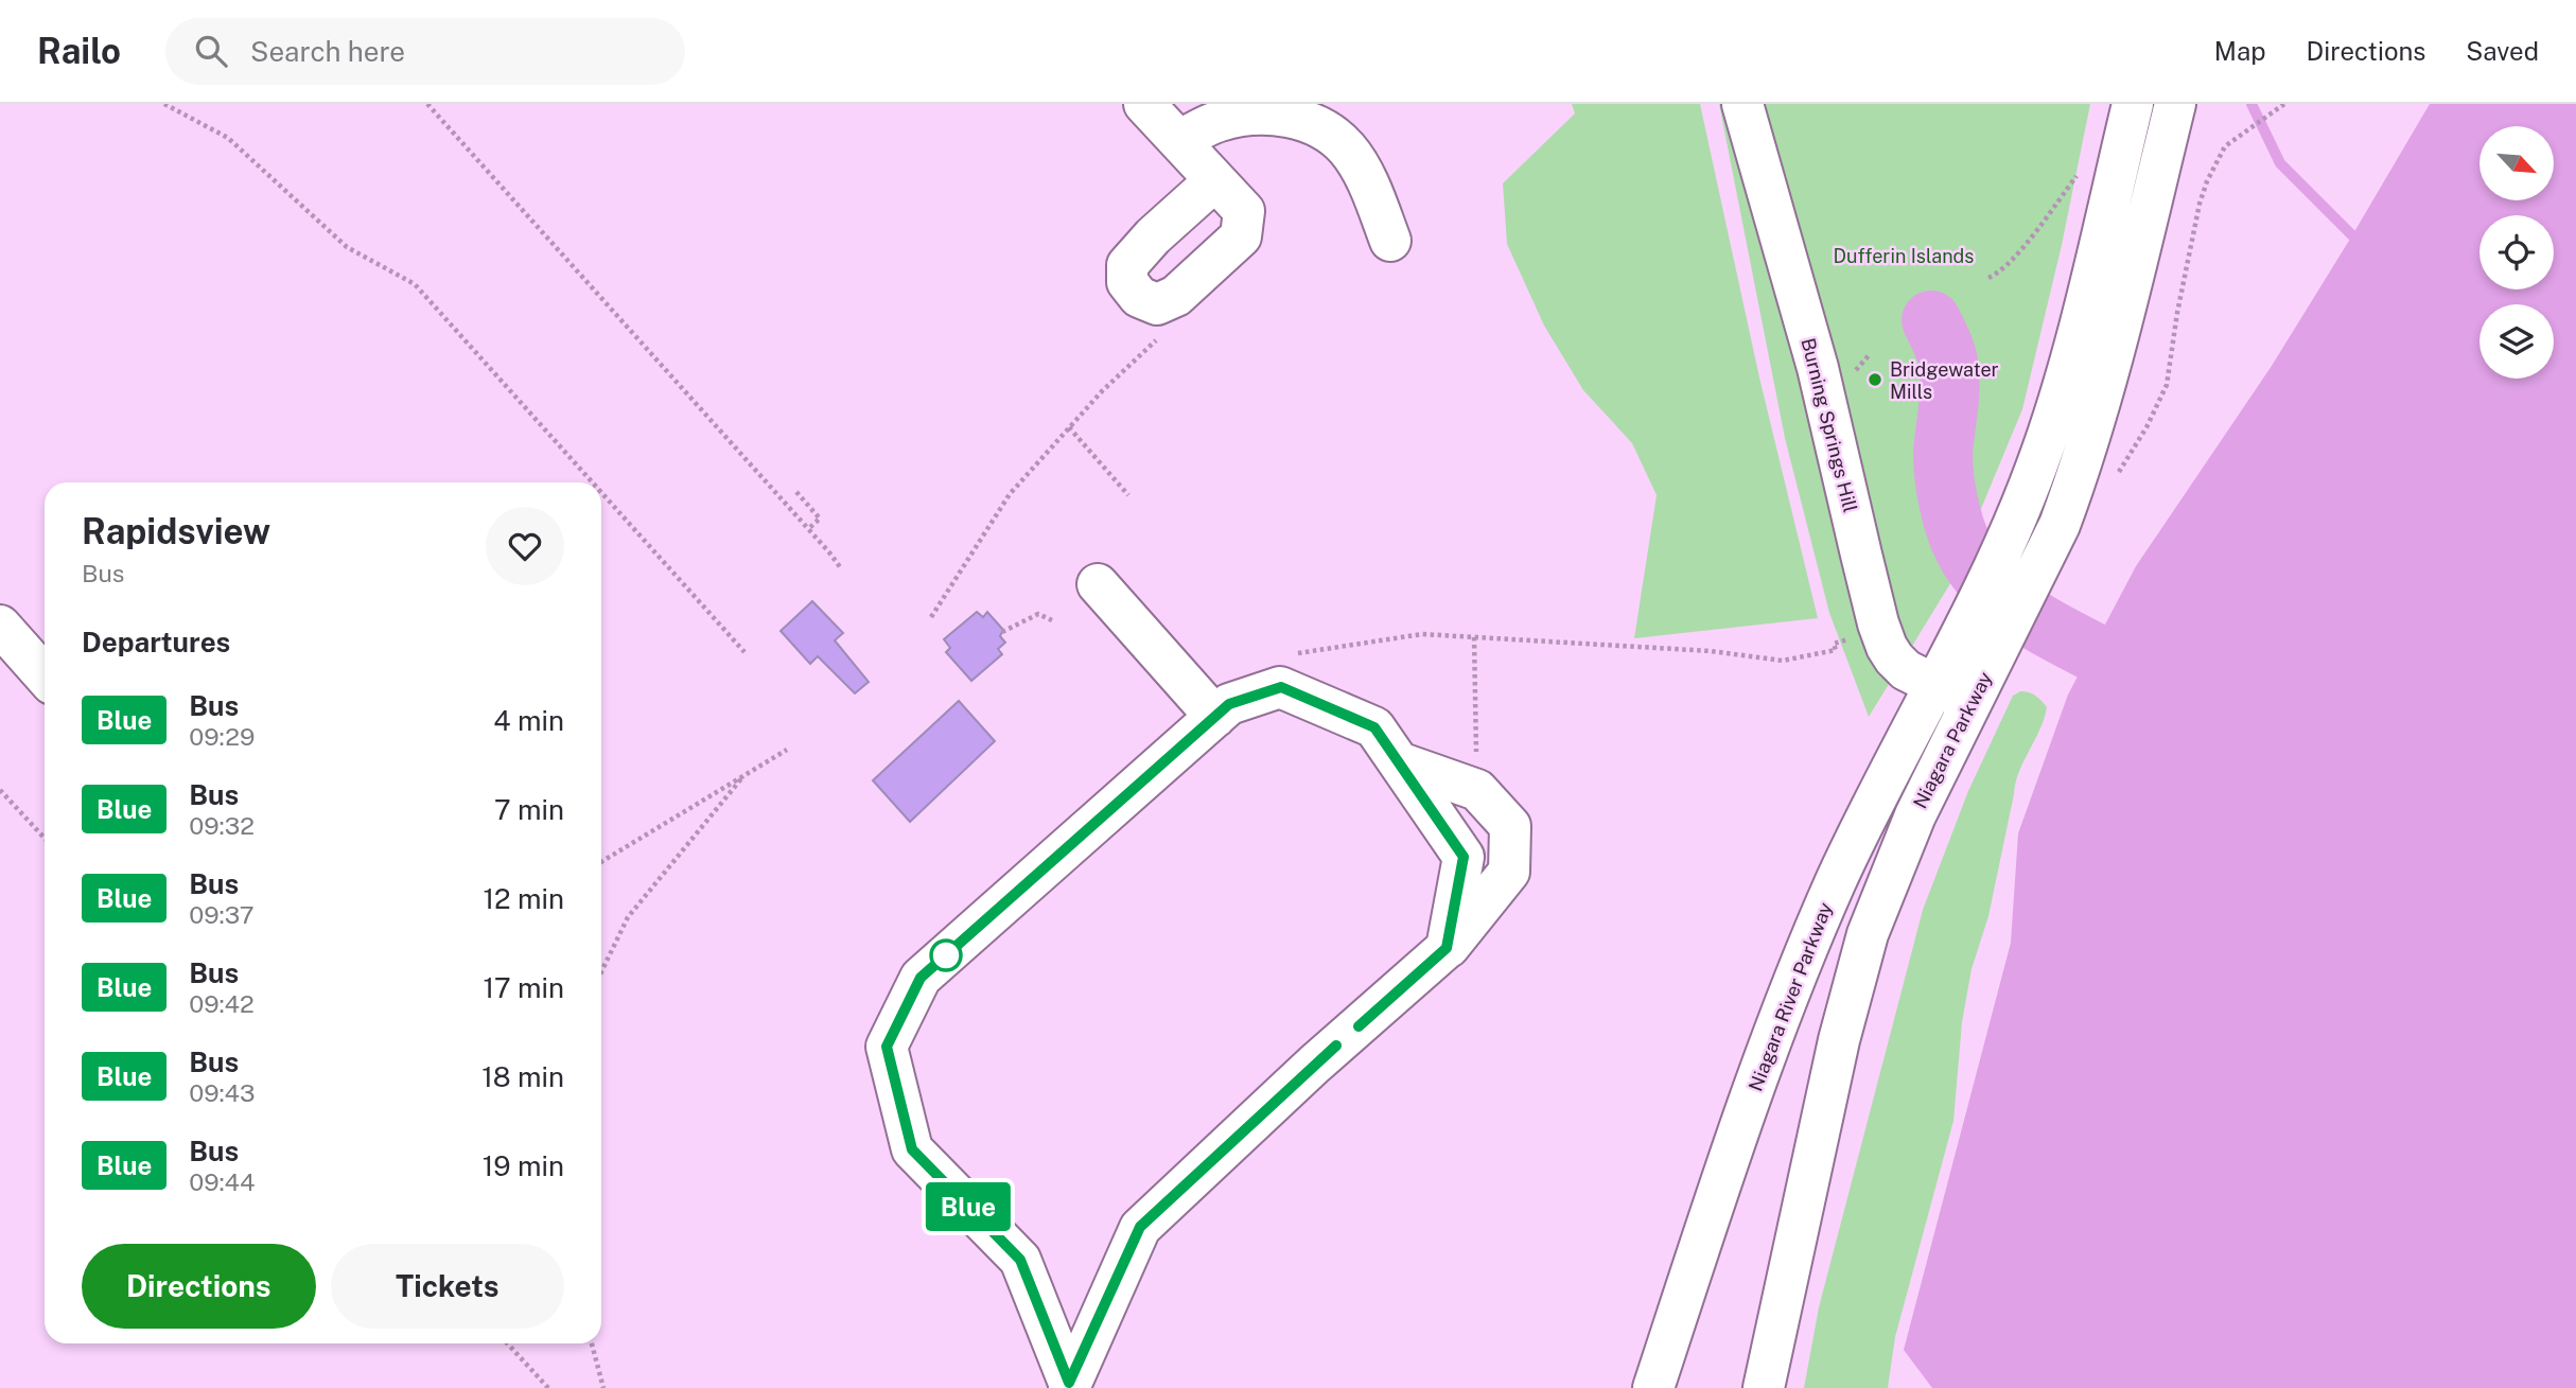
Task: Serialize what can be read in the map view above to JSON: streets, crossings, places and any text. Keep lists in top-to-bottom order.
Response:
{
  "streets": {
    "main road": ["Burning Springs Hill", "Niagara Parkway", "Niagara River Parkway"]
  },
  "crossings": [
    ["Burning Springs Hill", "Niagara Parkway"],
    ["Burning Springs Hill", "Niagara River Parkway"]
  ],
  "parks": ["Dufferin Islands"],
  "places": ["Bridgewater Mills"],
  "lines": ["bus line Blue"],
  "north": "bottom right",
  "page": {
    "header": "Railo",
    "search": "Search here",
    "nav": ["Map", "Directions", "Saved"],
    "on_map": "Blue",
    "heading": [
      ["Rapidsview", "Bus"],
      "Departures"
    ],
    "list": [
      {
        "mark": "Blue",
        "name": "Bus",
        "note": "09:29",
        "value": "4 min"
      },
      {
        "mark": "Blue",
        "name": "Bus",
        "note": "09:32",
        "value": "7 min"
      },
      {
        "mark": "Blue",
        "name": "Bus",
        "note": "09:37",
        "value": "12 min"
      },
      {
        "mark": "Blue",
        "name": "Bus",
        "note": "09:42",
        "value": "17 min"
      },
      {
        "mark": "Blue",
        "name": "Bus",
        "note": "09:43",
        "value": "18 min"
      },
      {
        "mark": "Blue",
        "name": "Bus",
        "note": "09:44",
        "value": "19 min"
      }
    ],
    "buttons": ["Directions", "Tickets"]
  }
}
